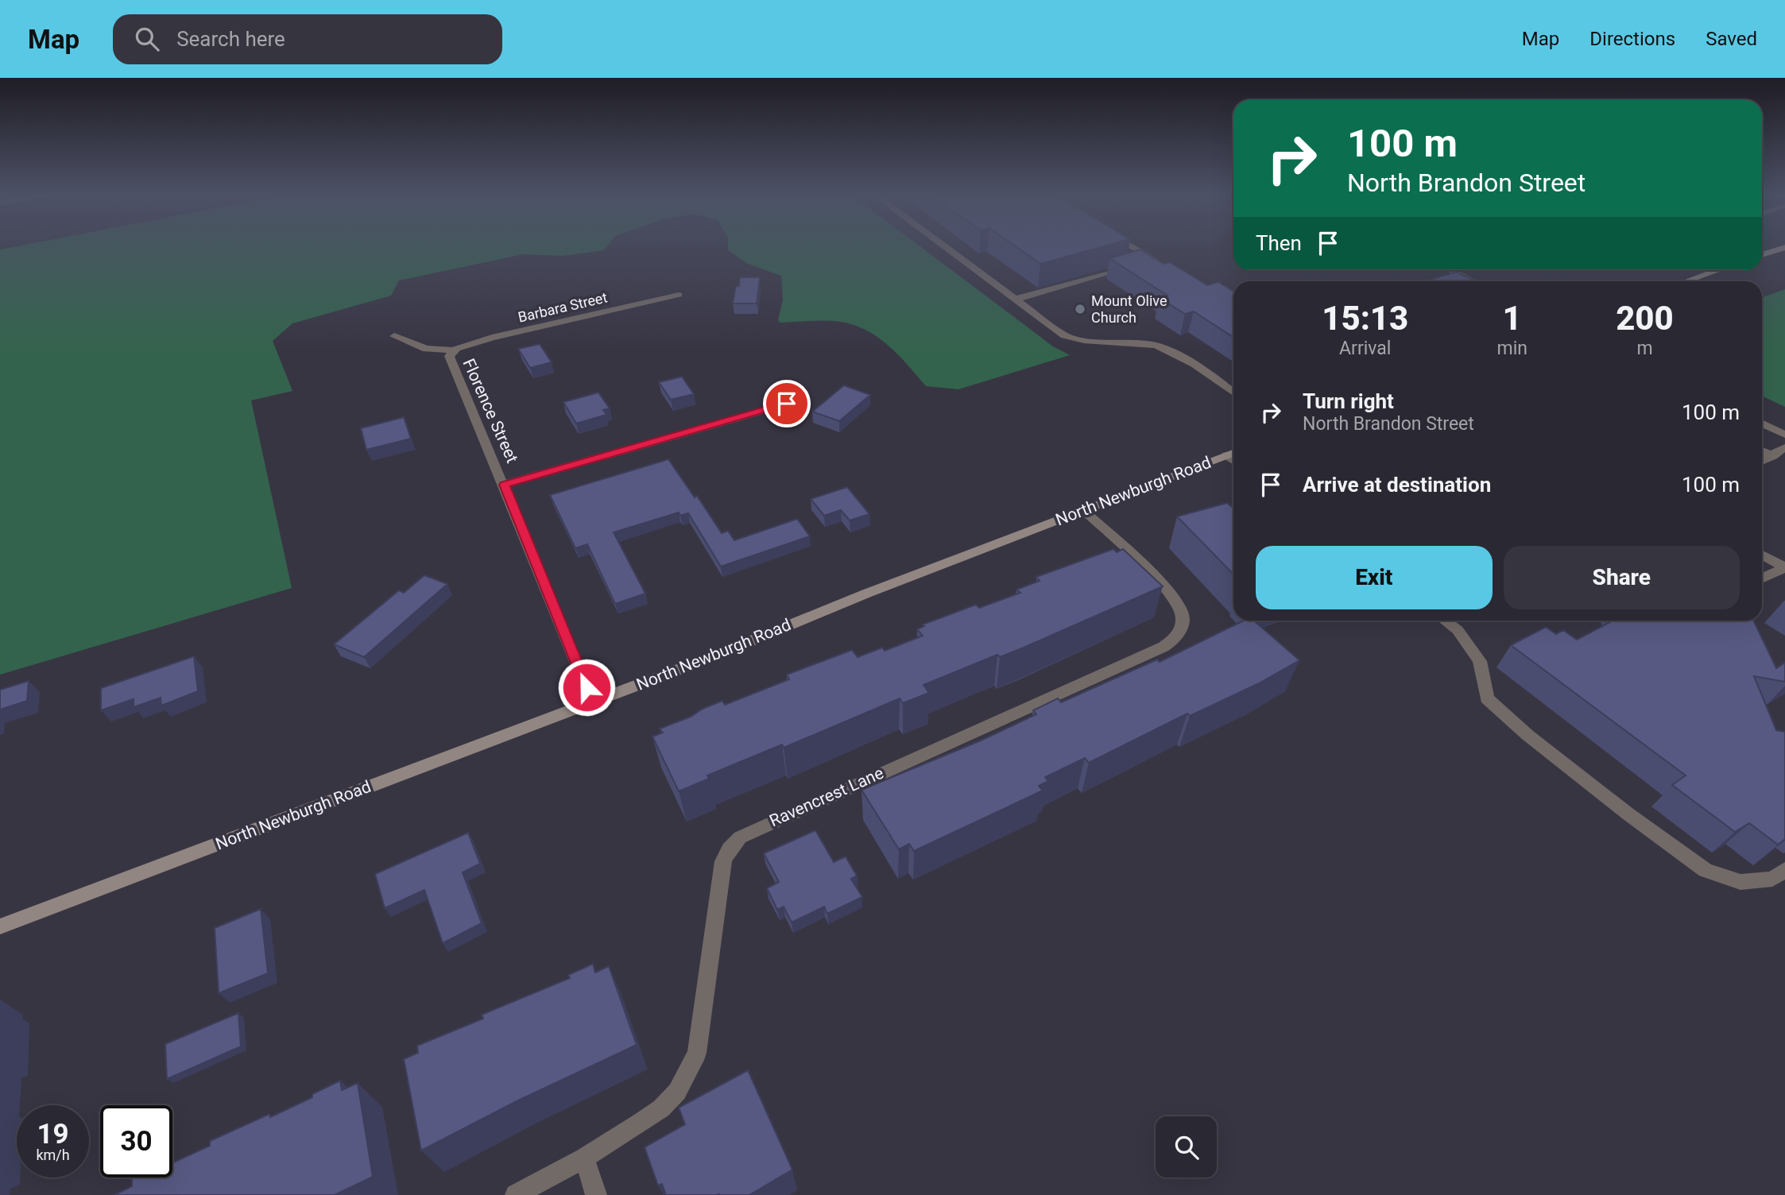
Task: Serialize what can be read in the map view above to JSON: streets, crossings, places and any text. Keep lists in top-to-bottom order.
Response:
{
  "streets": {
    "main road": ["North Newburgh Road"],
    "street": ["Barbara Street", "Florence Street", "Ravencrest Lane"]
  },
  "crossings": [
    ["Barbara Street", "Florence Street"],
    ["Florence Street", "North Newburgh Road"],
    ["North Newburgh Road", "Ravencrest Lane"]
  ],
  "places": ["Mount Olive Church"],
  "page": {
    "header": "Map",
    "search": "Search here",
    "nav": ["Map", "Directions", "Saved"],
    "turn": ["100 m", "North Brandon Street"],
    "then": "Then",
    "eta": [
      "15:13",
      "Arrival",
      "1",
      "min",
      "200",
      "m"
    ],
    "list": [
      {
        "name": "Turn right",
        "note": "North Brandon Street",
        "value": "100 m"
      },
      {
        "name": "Arrive at destination",
        "value": "100 m"
      }
    ],
    "buttons": ["Exit", "Share"],
    "speed": "19 km/h",
    "limit": "30"
  }
}
